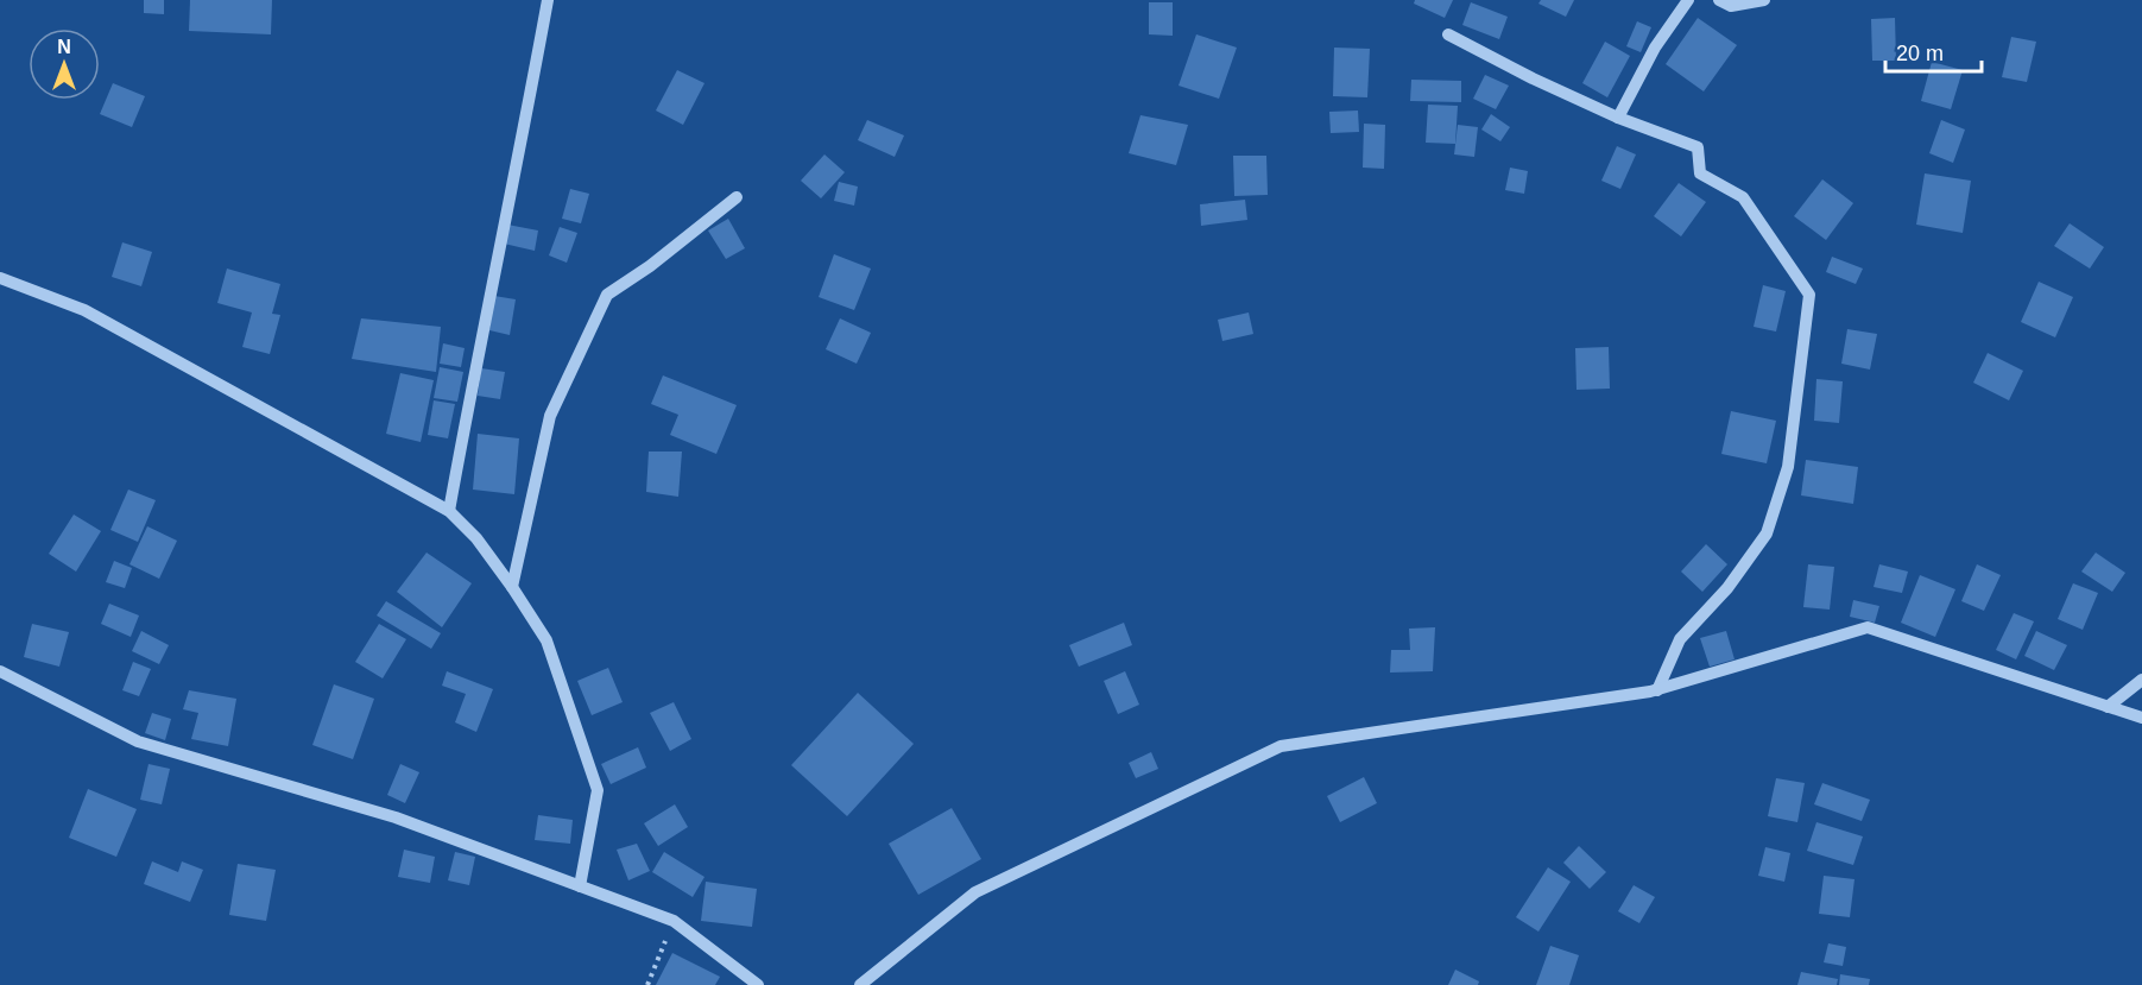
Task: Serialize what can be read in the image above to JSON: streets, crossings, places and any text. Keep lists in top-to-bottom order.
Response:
{
  "scale_bar": "20 m",
  "north": "top"
}
